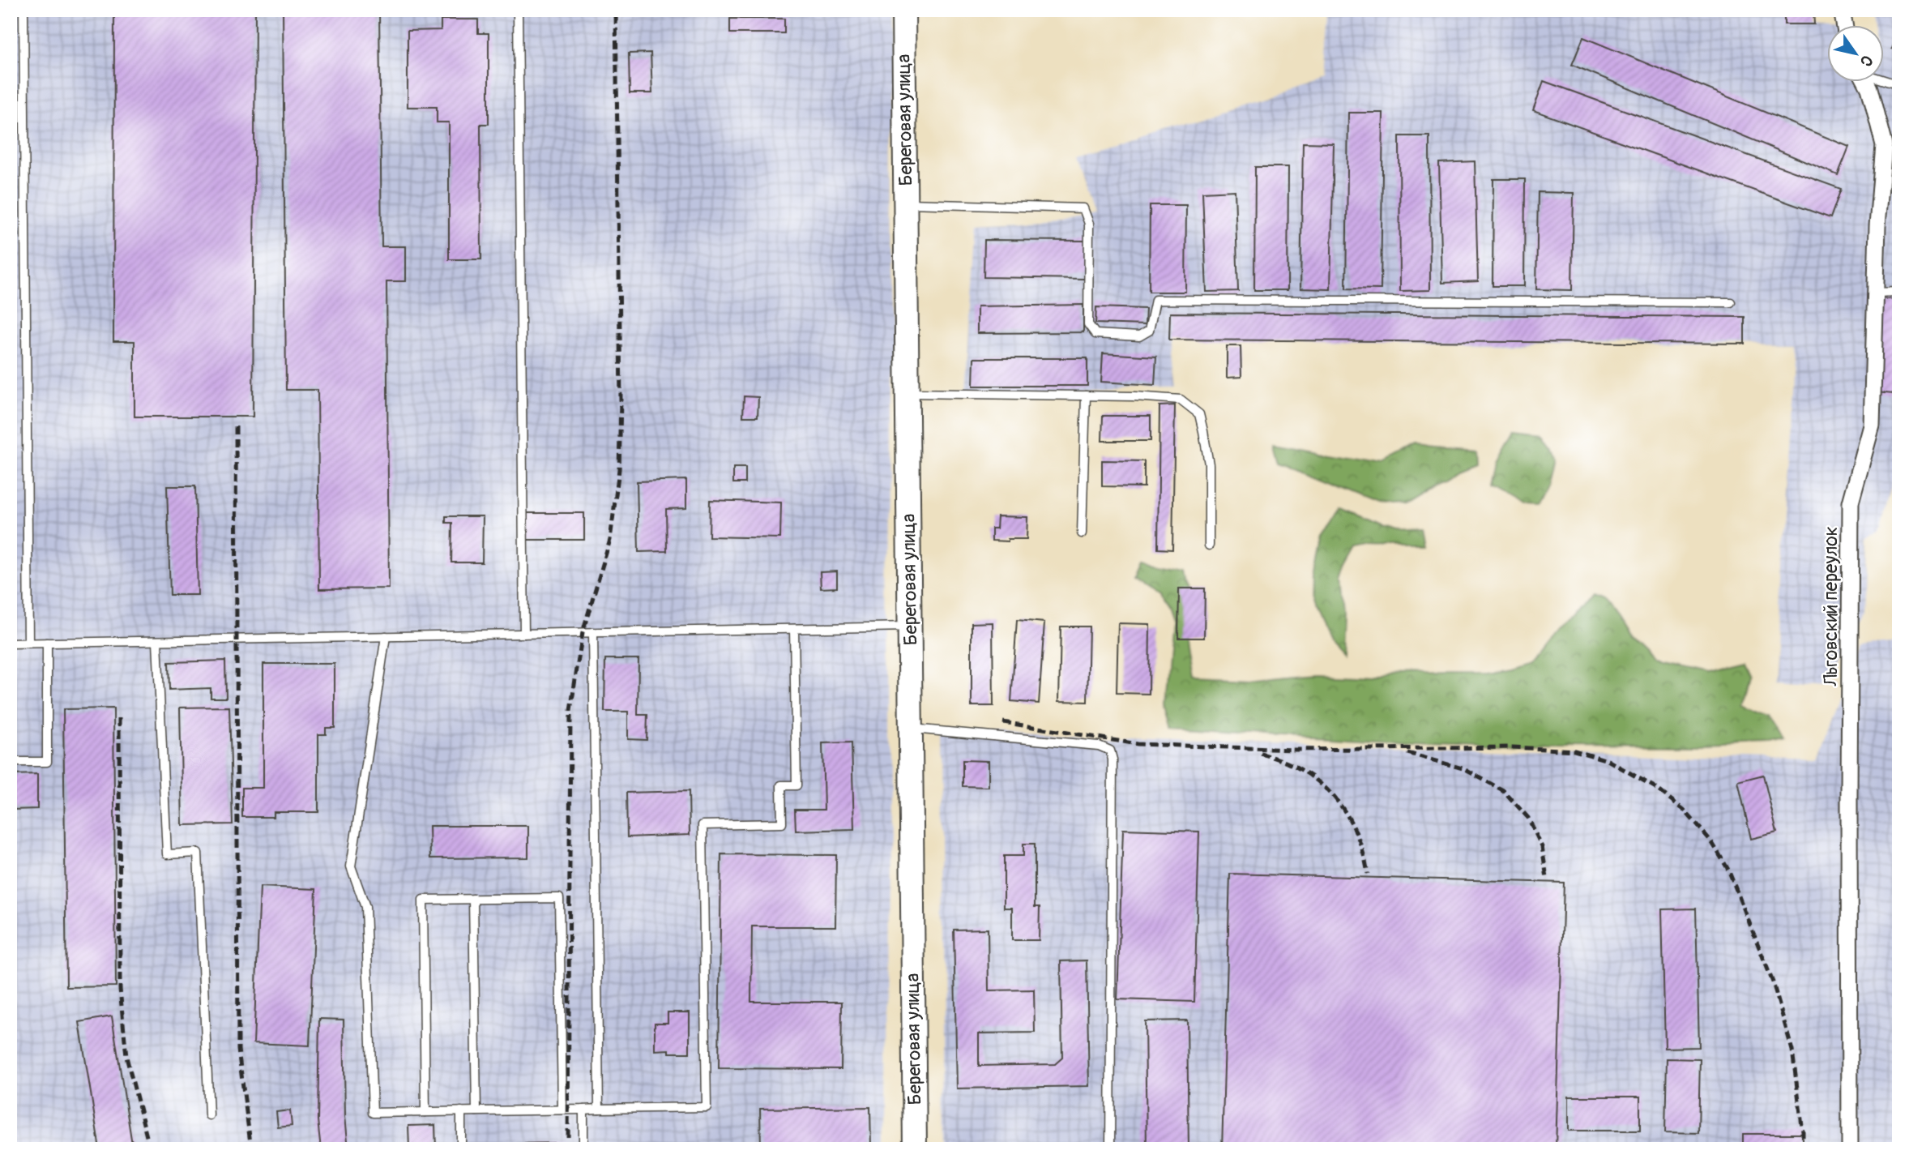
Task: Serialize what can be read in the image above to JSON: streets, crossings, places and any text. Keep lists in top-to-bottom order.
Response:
{
  "streets": {
    "street": ["Береговая улица", "Льговский переулок"]
  },
  "north": "bottom right"
}
